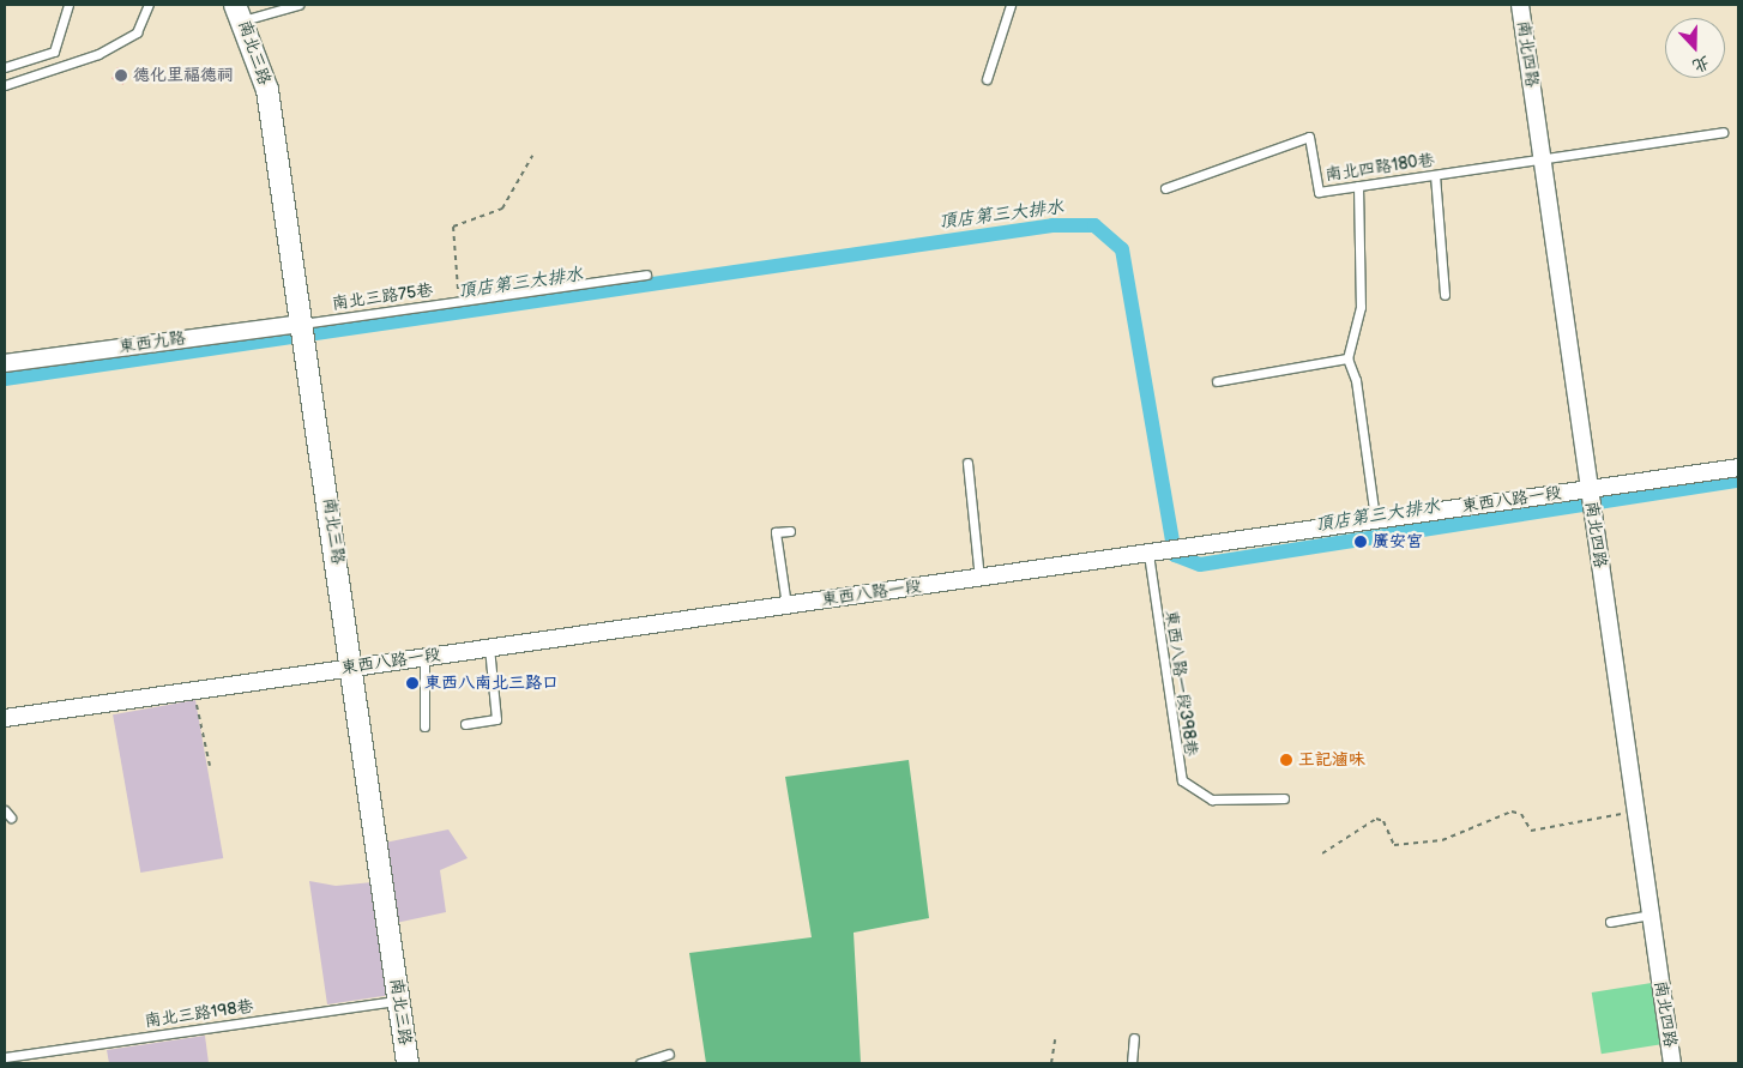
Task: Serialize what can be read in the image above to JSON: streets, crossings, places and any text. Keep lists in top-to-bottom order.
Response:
{
  "streets": {
    "street": [
      "南北三路",
      "南北四路",
      "東西九路",
      "東西八路一段"
    ],
    "lane": [
      "南北四路180巷",
      "南北三路75巷",
      "東西八路一段398巷",
      "南北三路198巷"
    ]
  },
  "crossings": [
    ["南北三路", "南北三路75巷"],
    ["南北三路", "東西九路"],
    ["南北三路", "東西八路一段"],
    ["南北三路", "南北三路198巷"],
    ["南北四路", "南北四路180巷"],
    ["南北四路", "東西八路一段"],
    ["南北三路75巷", "東西九路"],
    ["東西八路一段", "東西八路一段398巷"]
  ],
  "water": ["頂店第三大排水"],
  "places": [
    "德化里福德祠",
    "廣安宮",
    "東西八南北三路口",
    "王記滷味"
  ],
  "north": "bottom"
}
